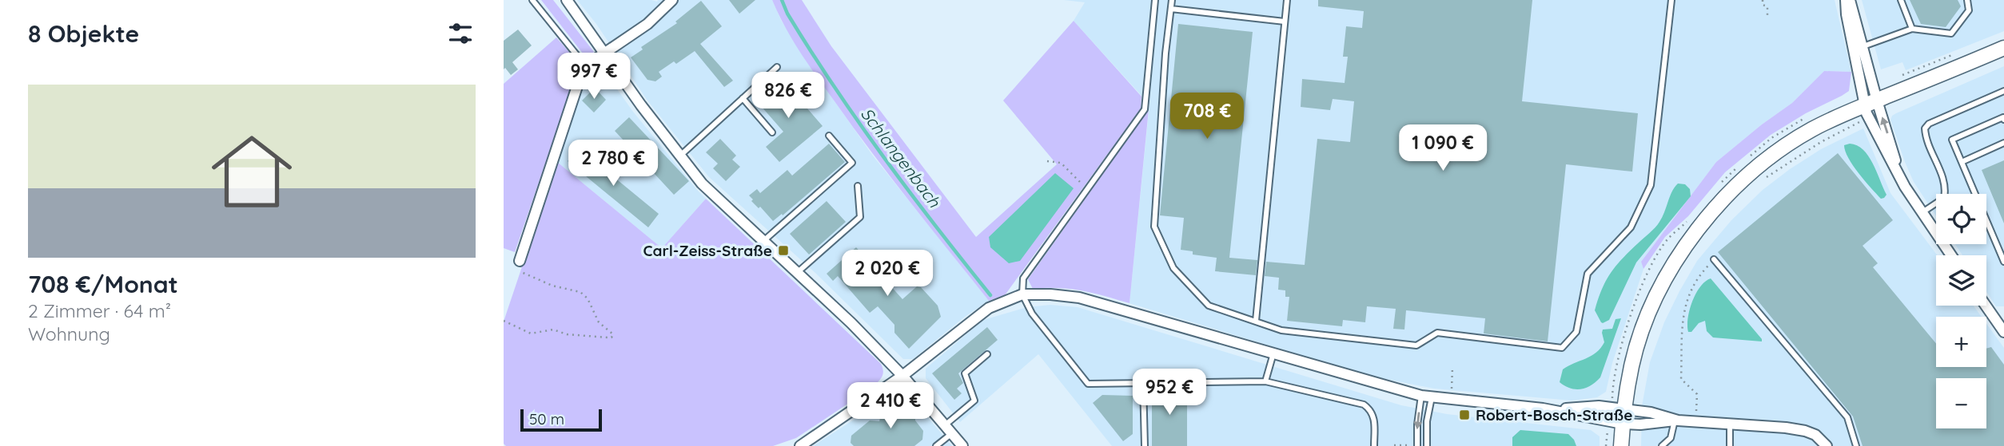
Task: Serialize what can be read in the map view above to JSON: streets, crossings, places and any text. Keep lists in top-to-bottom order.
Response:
{
  "water": ["Schlangenbach"],
  "places": {
    "transit": ["Carl-Zeiss-Straße", "Robert-Bosch-Straße"]
  },
  "scale_bar": "50 m",
  "page": {
    "heading": "8 Objekte",
    "price": [
      "997 €",
      "826 €",
      "708 €",
      "1 090 €",
      "2 780 €",
      "2 020 €",
      "952 €",
      "2 410 €"
    ],
    "list": [
      {
        "name": "708 €/Monat",
        "note": "2 Zimmer · 64 m² · Wohnung"
      }
    ],
    "map_buttons": ["+", "−"],
    "scale": "50 m"
  }
}
